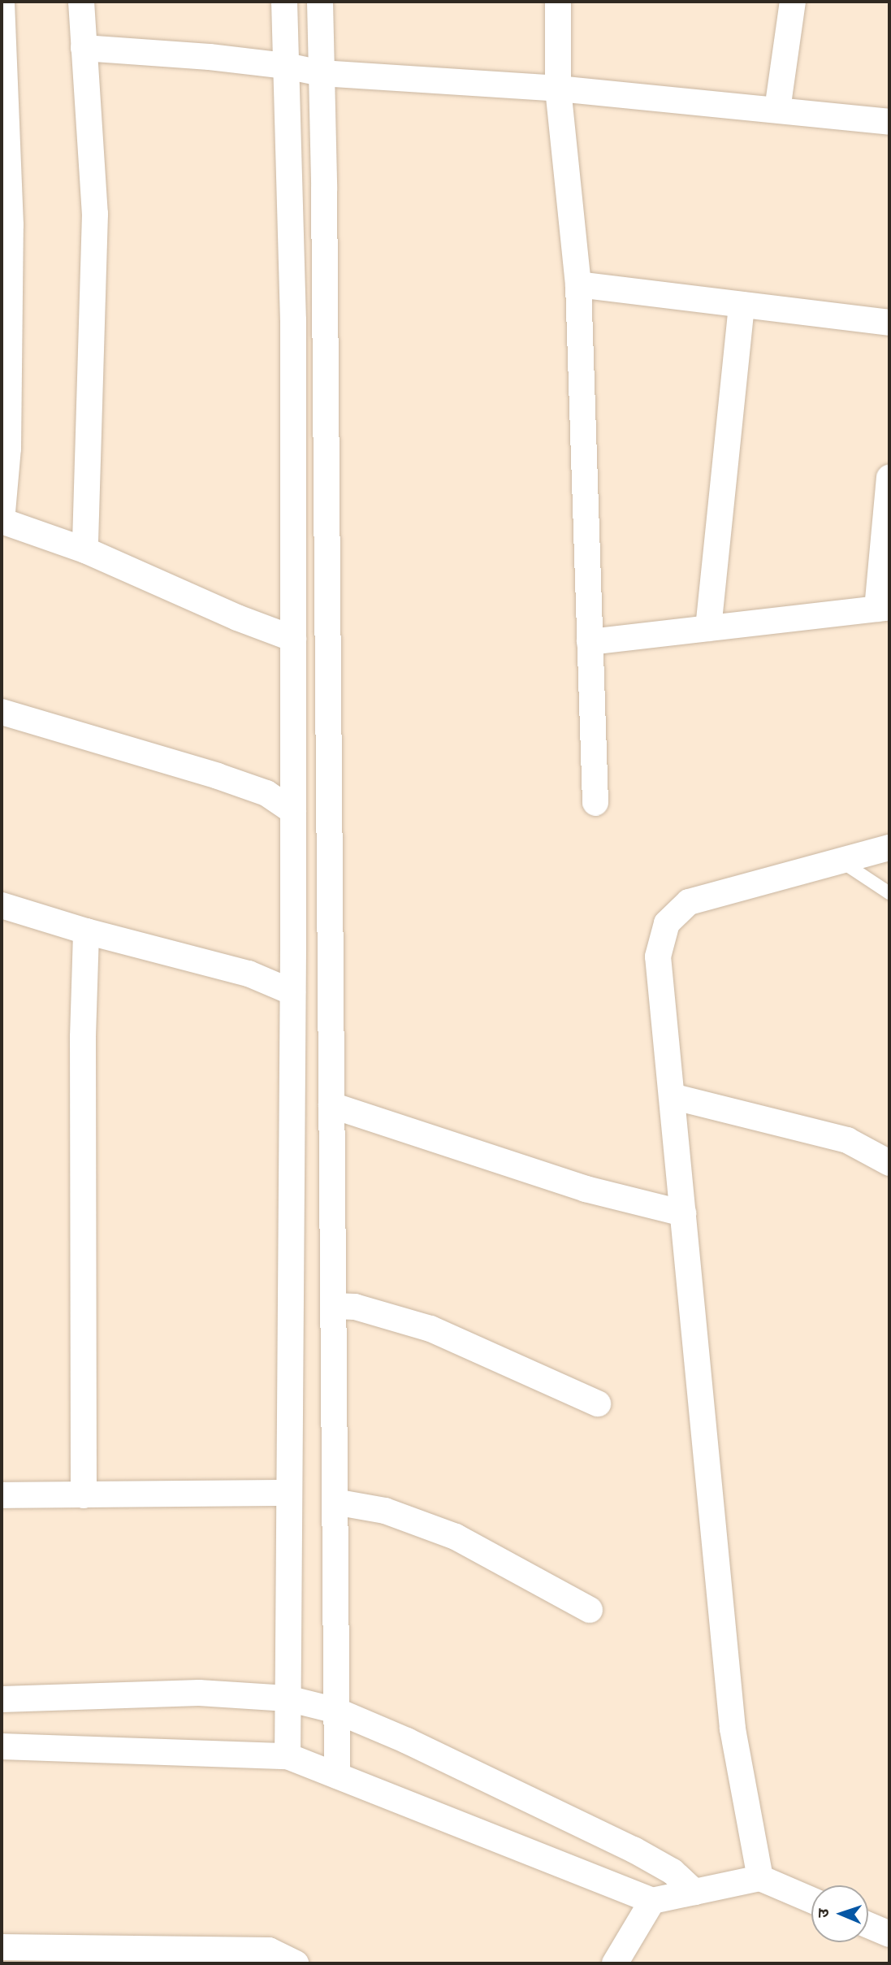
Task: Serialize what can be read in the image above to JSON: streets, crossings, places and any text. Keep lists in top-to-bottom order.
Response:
{
  "north": "left"
}
